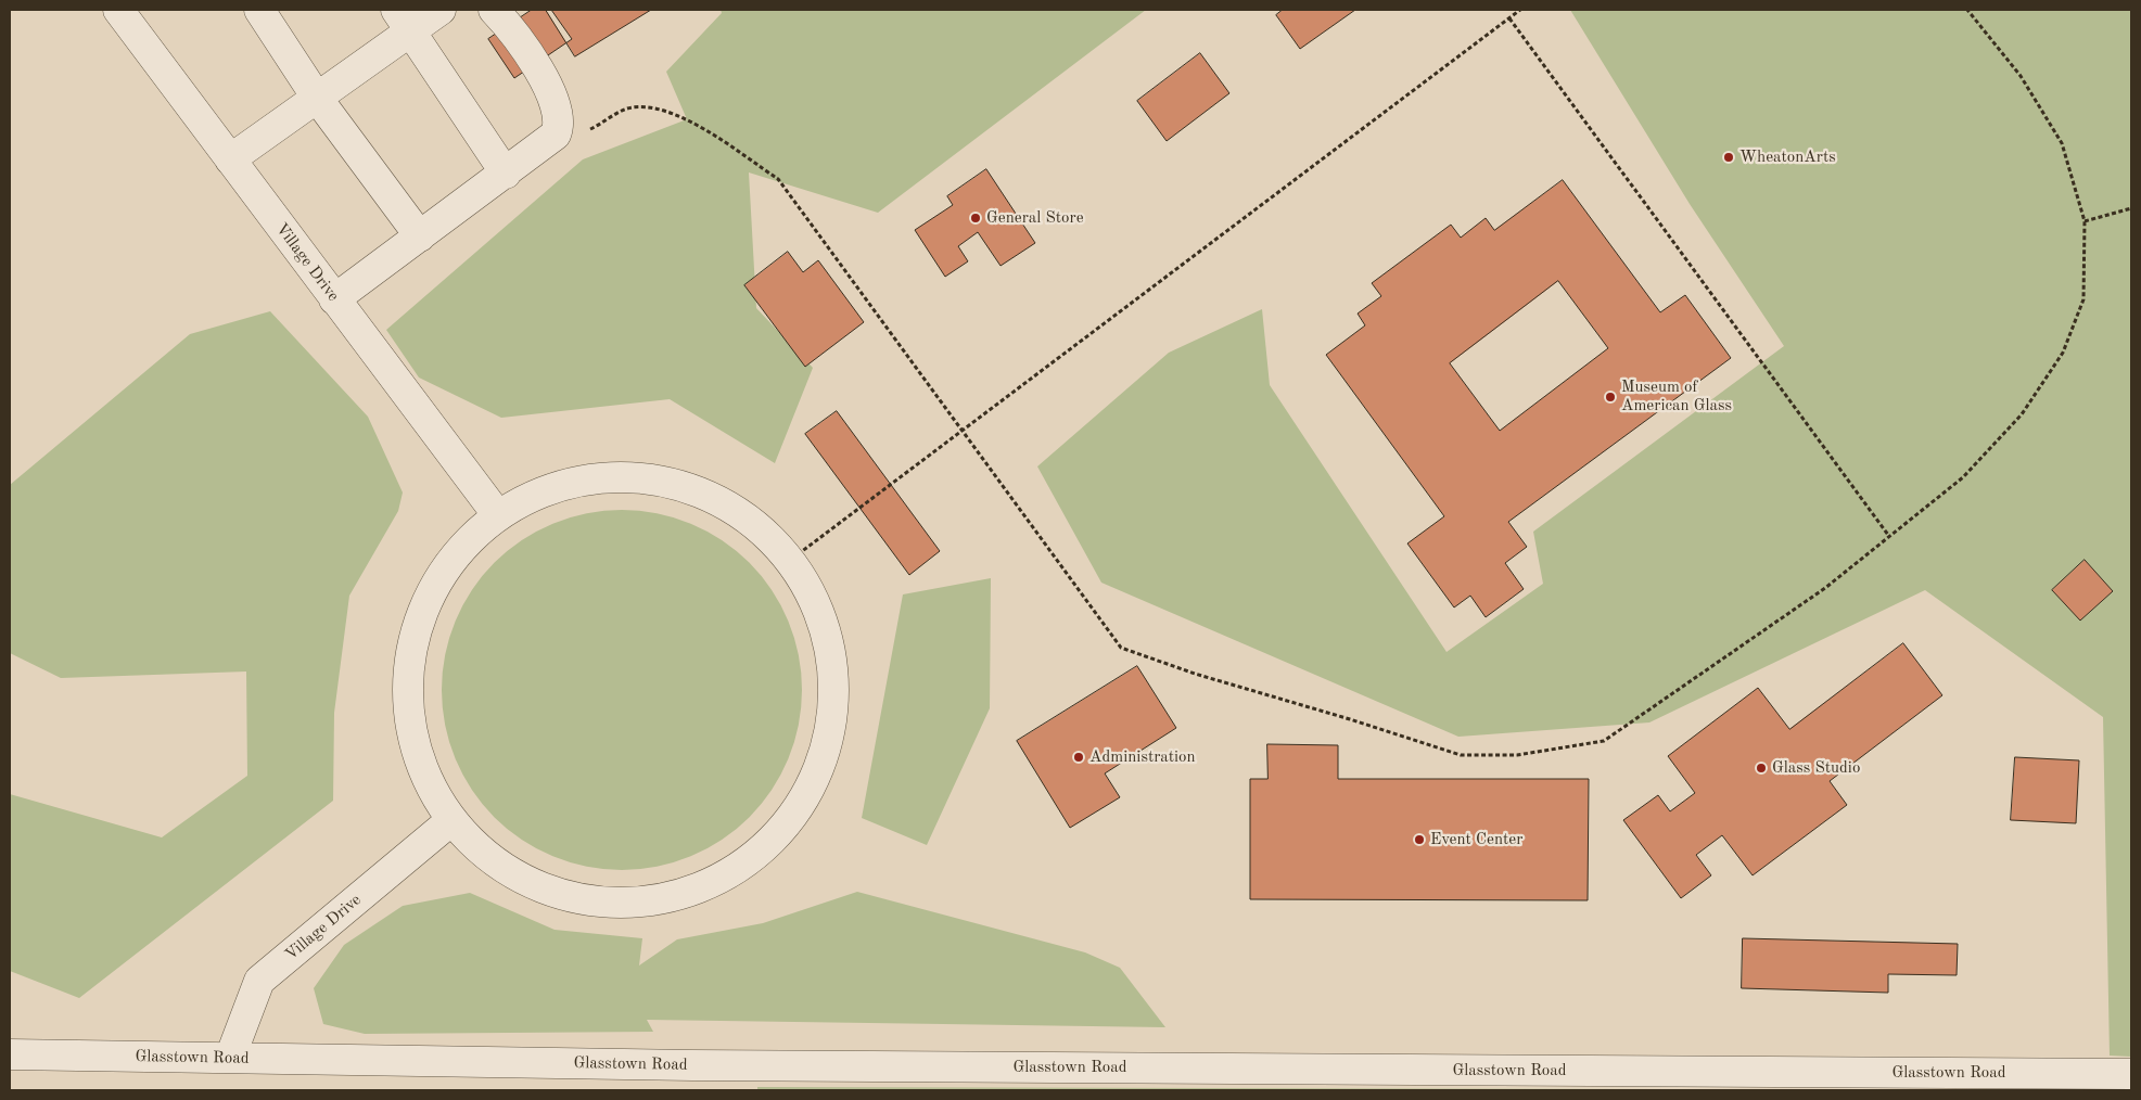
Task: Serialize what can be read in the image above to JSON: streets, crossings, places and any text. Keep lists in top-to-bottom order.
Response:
{
  "streets": {
    "street": ["Village Drive", "Glasstown Road"]
  },
  "crossings": [
    ["Village Drive", "Glasstown Road"]
  ],
  "places": [
    "WheatonArts",
    "General Store",
    "Museum of American Glass",
    "Administration",
    "Glass Studio",
    "Event Center"
  ]
}
